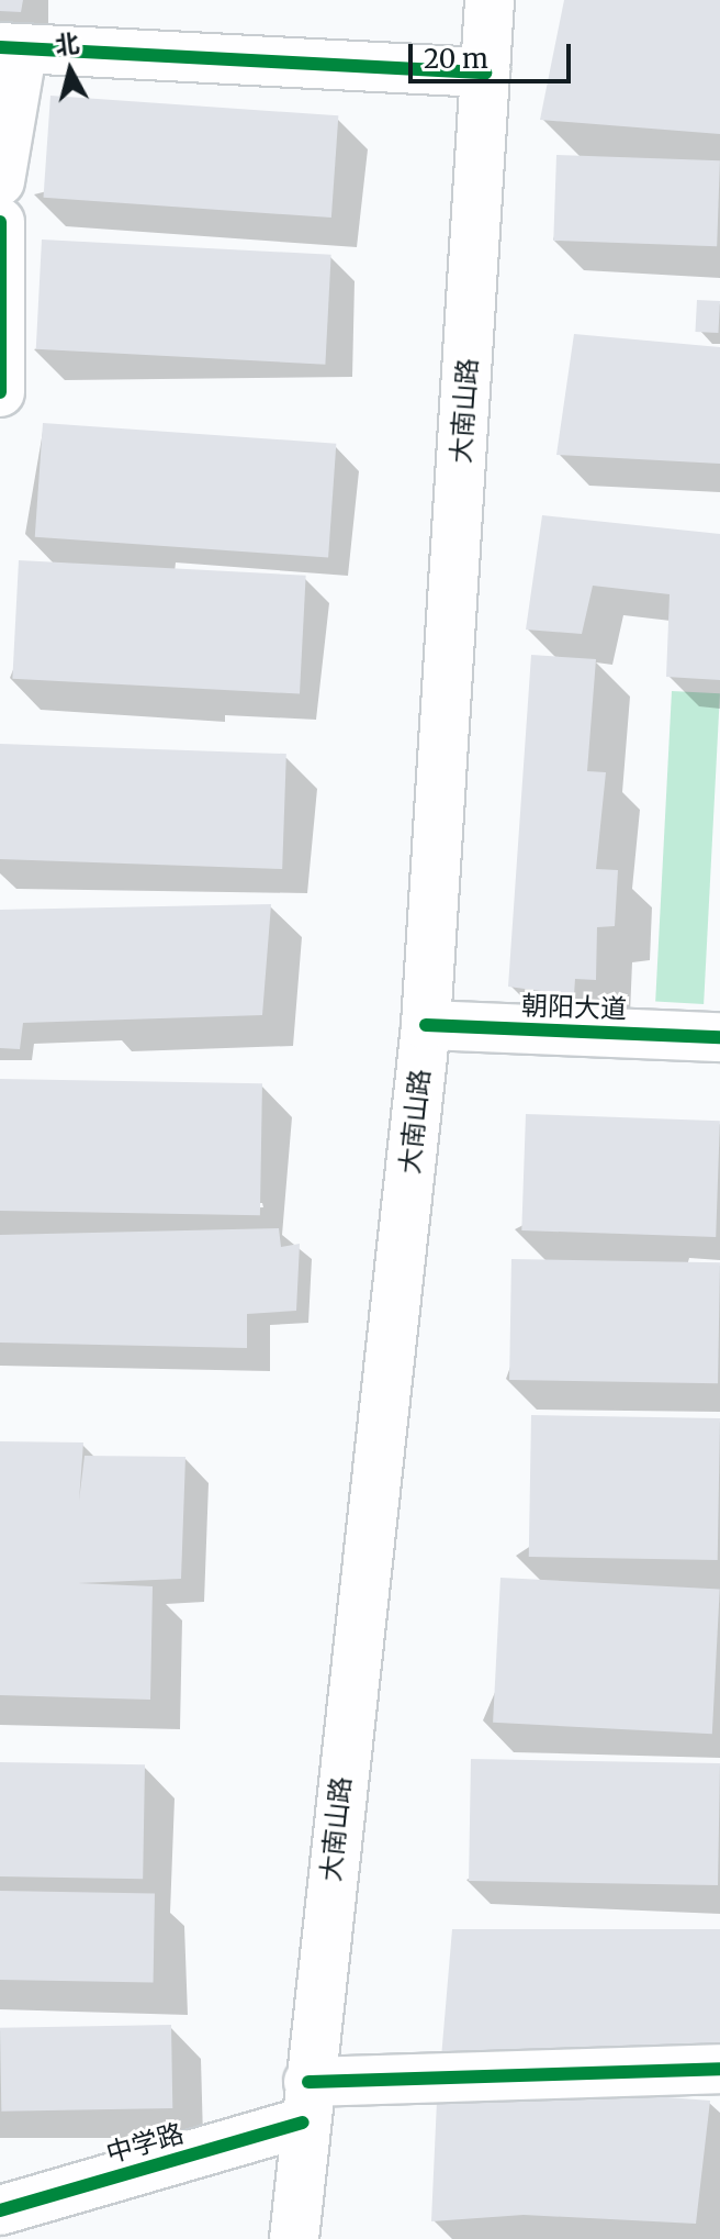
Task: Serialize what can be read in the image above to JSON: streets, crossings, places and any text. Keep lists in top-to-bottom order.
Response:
{
  "streets": {
    "main road": ["大南山路", "朝阳大道", "中学路"]
  },
  "crossings": [
    ["大南山路", "朝阳大道"],
    ["大南山路", "中学路"]
  ],
  "scale_bar": "20 m",
  "north": "top"
}
